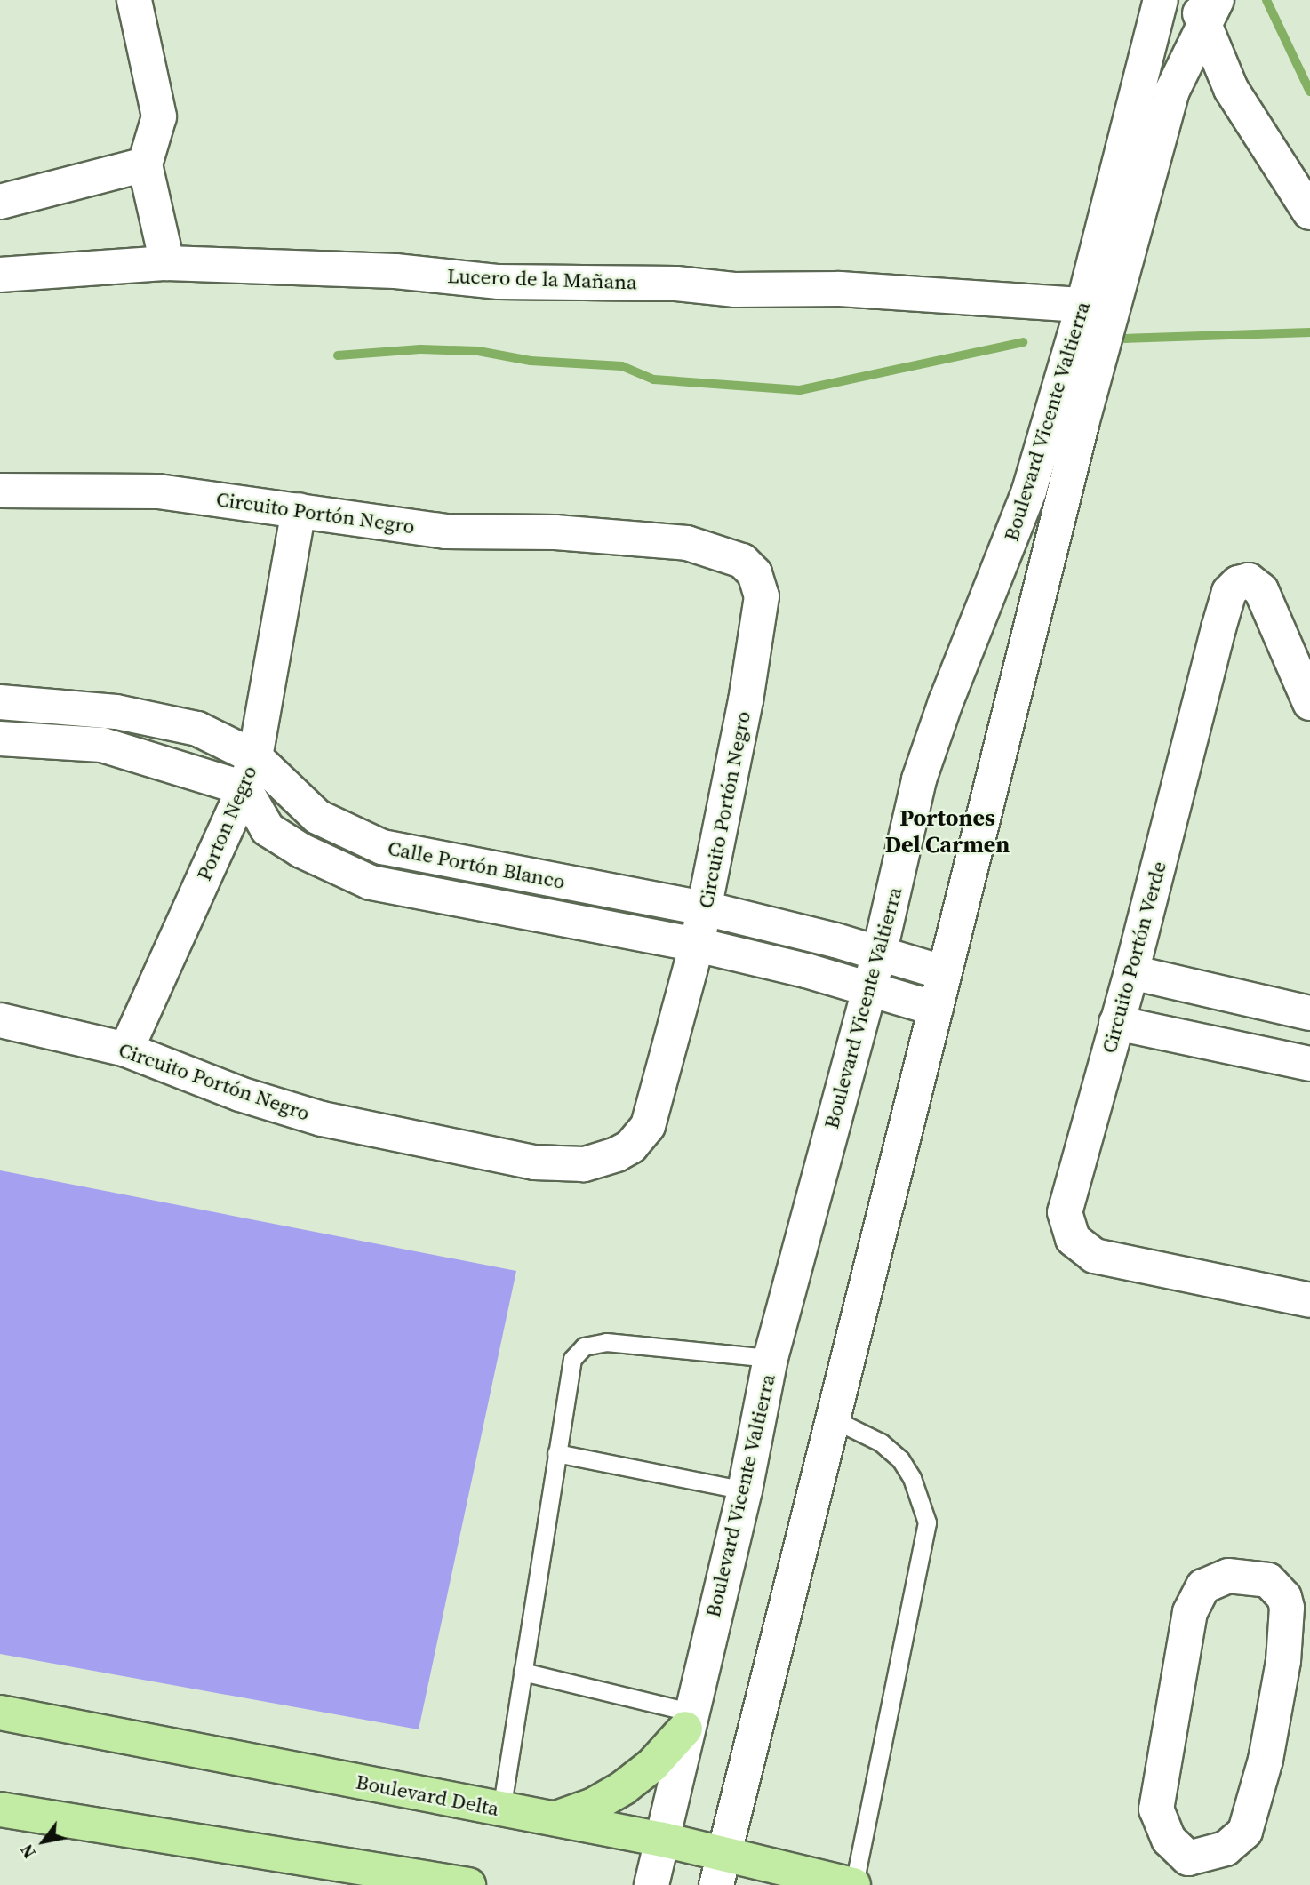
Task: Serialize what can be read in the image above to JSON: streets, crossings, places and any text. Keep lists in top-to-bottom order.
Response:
{
  "streets": {
    "main road": ["Boulevard Delta"],
    "street": [
      "Lucero de la Mañana",
      "Boulevard Vicente Valtierra",
      "Circuito Portón Negro",
      "Porton Negro",
      "Calle Portón Blanco",
      "Circuito Portón Verde"
    ]
  },
  "crossings": [
    ["Lucero de la Mañana", "Boulevard Vicente Valtierra"],
    ["Boulevard Vicente Valtierra", "Calle Portón Blanco"],
    ["Boulevard Vicente Valtierra", "Boulevard Delta"],
    ["Circuito Portón Negro", "Porton Negro"],
    ["Circuito Portón Negro", "Calle Portón Blanco"],
    ["Porton Negro", "Calle Portón Blanco"]
  ],
  "districts": ["Portones Del Carmen"],
  "north": "bottom left"
}
